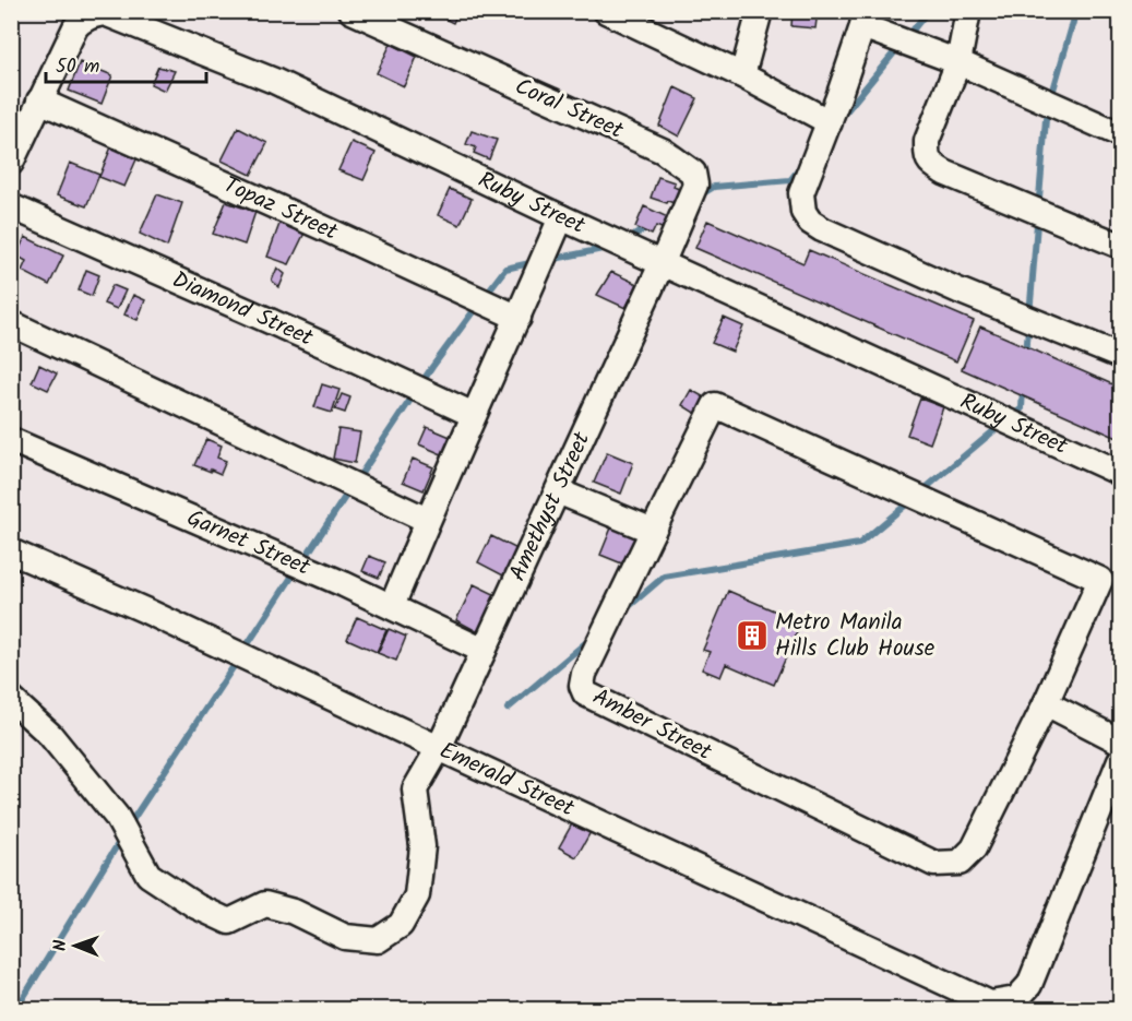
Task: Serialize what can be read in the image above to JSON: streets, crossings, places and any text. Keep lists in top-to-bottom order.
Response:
{
  "streets": {
    "street": [
      "Coral Street",
      "Ruby Street",
      "Topaz Street",
      "Diamond Street",
      "Amethyst Street",
      "Garnet Street",
      "Amber Street",
      "Emerald Street"
    ]
  },
  "crossings": [
    ["Coral Street", "Ruby Street"],
    ["Coral Street", "Amethyst Street"],
    ["Ruby Street", "Topaz Street"],
    ["Ruby Street", "Amethyst Street"],
    ["Amethyst Street", "Garnet Street"],
    ["Amethyst Street", "Emerald Street"]
  ],
  "places": {
    "building": ["Metro Manila Hills Club House"]
  },
  "scale_bar": "50 m",
  "north": "left"
}
